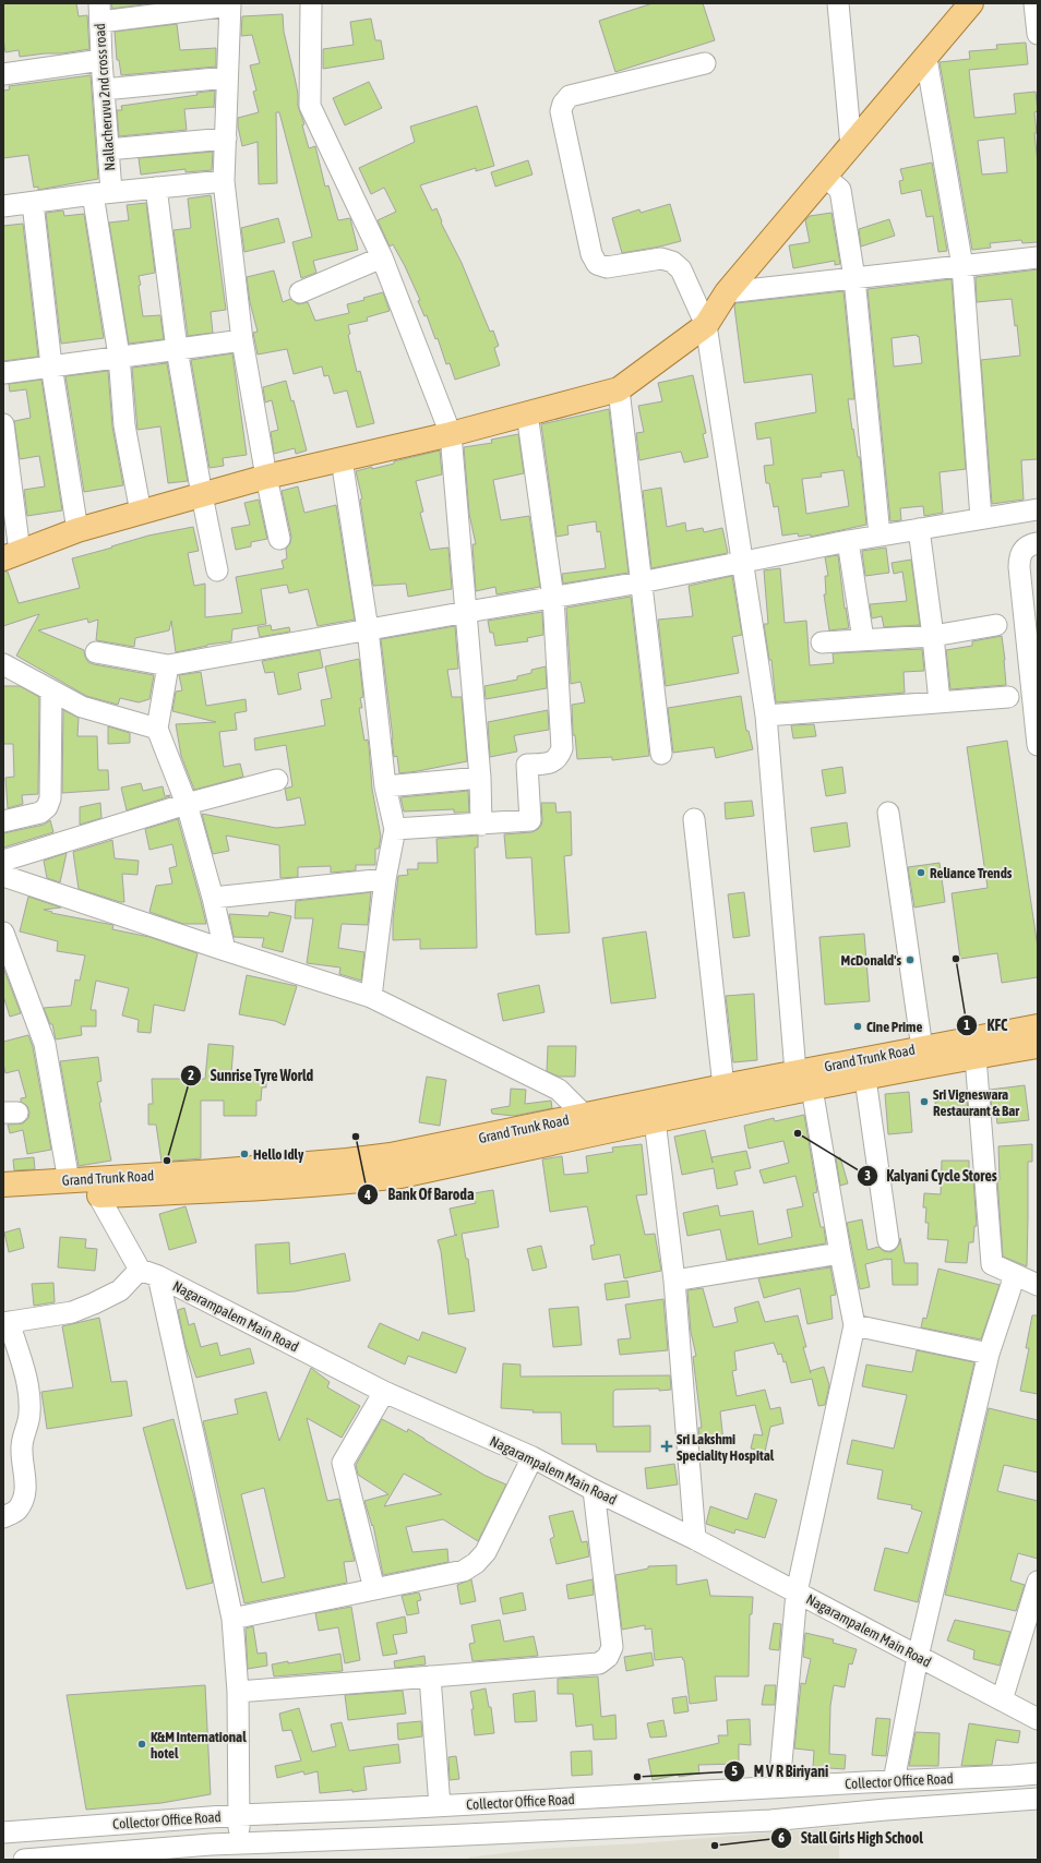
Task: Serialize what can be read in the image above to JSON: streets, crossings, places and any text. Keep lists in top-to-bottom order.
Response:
{
  "streets": {
    "main road": ["Grand Trunk Road"],
    "street": ["Nallacheruvu 2nd cross road", "Nagarampalem Main Road", "Collector Office Road"]
  },
  "places": {
    "other": [
      "Reliance Trends",
      "KFC",
      "McDonald's",
      "Cine Prime",
      "Sri Vigneswara Restaurant & Bar",
      "Kalyani Cycle Stores",
      "Bank Of Baroda",
      "Hello Idly",
      "Sunrise Tyre World",
      "K&M International hotel",
      "M V R Biriyani",
      "Stall Girls High School"
    ],
    "health": ["Sri Lakshmi Speciality Hospital"]
  }
}
